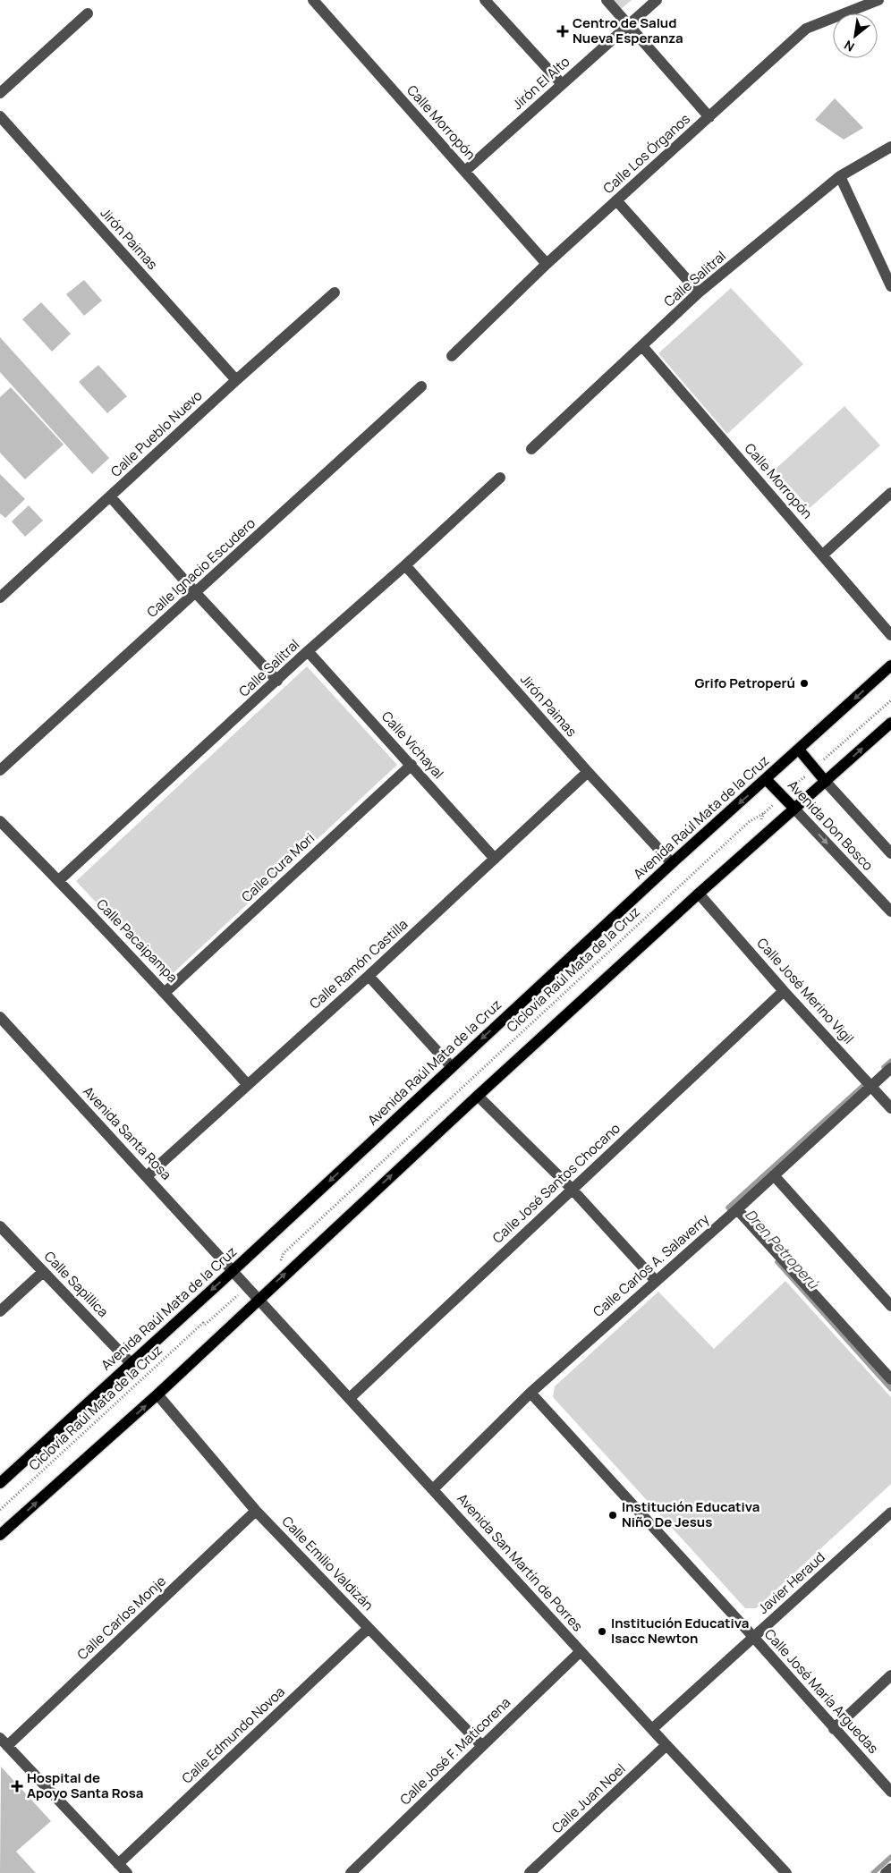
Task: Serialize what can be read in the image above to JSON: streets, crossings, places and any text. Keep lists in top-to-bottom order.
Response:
{
  "streets": {
    "main road": ["Avenida Raúl Mata de la Cruz", "Avenida Don Bosco"],
    "street": [
      "Jirón El Alto",
      "Calle Morropón",
      "Calle Los Órganos",
      "Jirón Paimas",
      "Calle Salitral",
      "Calle Pueblo Nuevo",
      "Calle Ignacio Escudero",
      "Calle Vichayal",
      "Calle Cura Mori",
      "Calle Pacaipampa",
      "Calle Ramón Castilla",
      "Calle José Merino Vigil",
      "Avenida Santa Rosa",
      "Calle José Santos Chocano",
      "Calle Carlos A. Salaverry",
      "Calle Sapillica",
      "Avenida San Martín de Porres",
      "Calle Emilio Valdizán",
      "Javier Heraud",
      "Calle Carlos Monje",
      "Calle José María Arguedas",
      "Calle Edmundo Novoa",
      "Calle José F. Maticorena",
      "Calle Juan Noel"
    ],
    "path": ["Ciclovía Raúl Mata de la Cruz"]
  },
  "crossings": [
    ["Jirón El Alto", "Calle Morropón"],
    ["Calle Morropón", "Calle Los Órganos"],
    ["Calle Morropón", "Calle Salitral"],
    ["Jirón Paimas", "Calle Salitral"],
    ["Jirón Paimas", "Calle Pueblo Nuevo"],
    ["Jirón Paimas", "Avenida Raúl Mata de la Cruz"],
    ["Jirón Paimas", "Calle Ramón Castilla"],
    ["Calle Salitral", "Calle Vichayal"],
    ["Calle Salitral", "Calle Pacaipampa"],
    ["Calle Vichayal", "Calle Cura Mori"],
    ["Calle Vichayal", "Calle Ramón Castilla"],
    ["Avenida Raúl Mata de la Cruz", "Avenida Don Bosco"],
    ["Avenida Raúl Mata de la Cruz", "Avenida Santa Rosa"],
    ["Avenida Raúl Mata de la Cruz", "Calle Sapillica"],
    ["Avenida Raúl Mata de la Cruz", "Avenida San Martín de Porres"],
    ["Avenida Don Bosco", "Ciclovía Raúl Mata de la Cruz"],
    ["Calle Cura Mori", "Calle Pacaipampa"],
    ["Calle Pacaipampa", "Calle Ramón Castilla"],
    ["Calle Ramón Castilla", "Avenida Santa Rosa"],
    ["Calle José Merino Vigil", "Calle José Santos Chocano"],
    ["Calle José Merino Vigil", "Calle Carlos A. Salaverry"],
    ["Avenida Santa Rosa", "Avenida San Martín de Porres"],
    ["Calle José Santos Chocano", "Avenida San Martín de Porres"],
    ["Calle Carlos A. Salaverry", "Avenida San Martín de Porres"],
    ["Calle Carlos A. Salaverry", "Calle José María Arguedas"],
    ["Avenida San Martín de Porres", "Javier Heraud"],
    ["Avenida San Martín de Porres", "Calle José F. Maticorena"],
    ["Avenida San Martín de Porres", "Calle Juan Noel"],
    ["Calle Emilio Valdizán", "Calle Carlos Monje"],
    ["Calle Emilio Valdizán", "Calle Edmundo Novoa"],
    ["Calle Emilio Valdizán", "Calle José F. Maticorena"],
    ["Javier Heraud", "Calle José María Arguedas"]
  ],
  "one_way": ["Avenida Don Bosco"],
  "water": ["Dren Petroperú"],
  "places": {
    "health": ["Centro de Salud Nueva Esperanza", "Hospital de Apoyo Santa Rosa"],
    "other": ["Grifo Petroperú", "Institución Educativa Niño De Jesus", "Institución Educativa Isacc Newton"]
  },
  "north": "bottom left"
}
